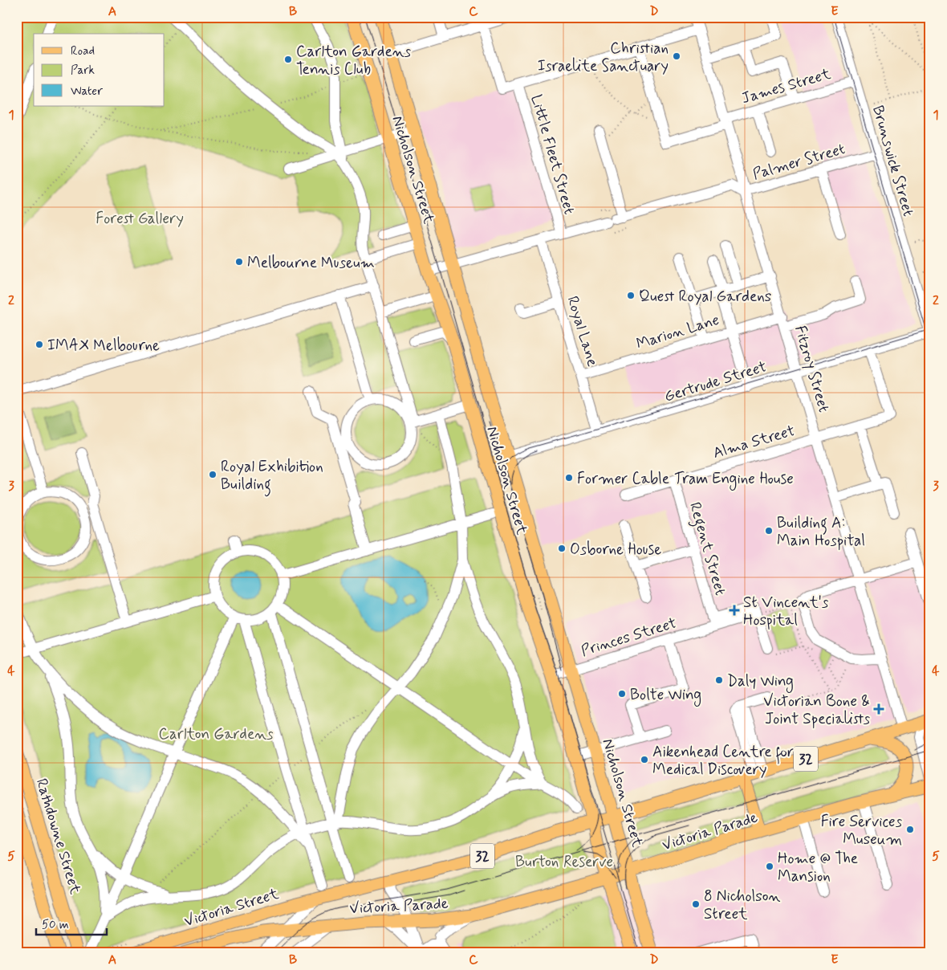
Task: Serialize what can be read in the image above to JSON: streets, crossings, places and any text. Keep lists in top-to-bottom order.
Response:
{
  "streets": {
    "main road": [
      "Nicholson Street",
      "32",
      "Victoria Parade",
      "Rathdowne Street",
      "Victoria Street"
    ],
    "street": [
      "James Street",
      "Little Fleet Street",
      "Palmer Street",
      "Brunswick Street",
      "Royal Lane",
      "Marion Lane",
      "Fitzroy Street",
      "Gertrude Street",
      "Alma Street",
      "Regent Street",
      "Princes Street"
    ]
  },
  "crossings": [
    ["James Street", "Brunswick Street"],
    ["James Street", "Fitzroy Street"],
    ["Little Fleet Street", "Palmer Street"],
    ["Palmer Street", "Brunswick Street"],
    ["Palmer Street", "Nicholson Street"],
    ["Palmer Street", "Royal Lane"],
    ["Palmer Street", "Fitzroy Street"],
    ["Brunswick Street", "Gertrude Street"],
    ["Nicholson Street", "Gertrude Street"],
    ["Nicholson Street", "Princes Street"],
    ["Nicholson Street", "Victoria Parade"],
    ["Royal Lane", "Marion Lane"],
    ["Royal Lane", "Gertrude Street"],
    ["Marion Lane", "Fitzroy Street"],
    ["Fitzroy Street", "Gertrude Street"],
    ["Fitzroy Street", "Alma Street"],
    ["Fitzroy Street", "Victoria Parade"],
    ["Gertrude Street", "Alma Street"],
    ["Alma Street", "Regent Street"],
    ["Regent Street", "Princes Street"],
    ["Victoria Parade", "Victoria Street"]
  ],
  "parks": ["Forest Gallery", "Carlton Gardens", "Burton Reserve"],
  "places": {
    "other": [
      "Christian Israelite Sanctuary",
      "Carlton Gardens Tennis Club",
      "Melbourne Museum",
      "Quest Royal Gardens",
      "IMAX Melbourne",
      "Royal Exhibition Building",
      "Former Cable Tram Engine House",
      "Building A: Main Hospital",
      "Osborne House",
      "Daly Wing",
      "Bolte Wing",
      "Aikenhead Centre for Medical Discovery",
      "Fire Services Museum",
      "Home @ The Mansion",
      "8 Nicholson Street"
    ],
    "health": ["St Vincent's Hospital", "Victorian Bone & Joint Specialists"]
  },
  "legend": ["Road", "Park", "Water"],
  "scale_bar": "50 m",
  "grid": {
    "columns": [
      "A",
      "B",
      "C",
      "D",
      "E"
    ],
    "rows": [
      "1",
      "2",
      "3",
      "4",
      "5"
    ]
  }
}
